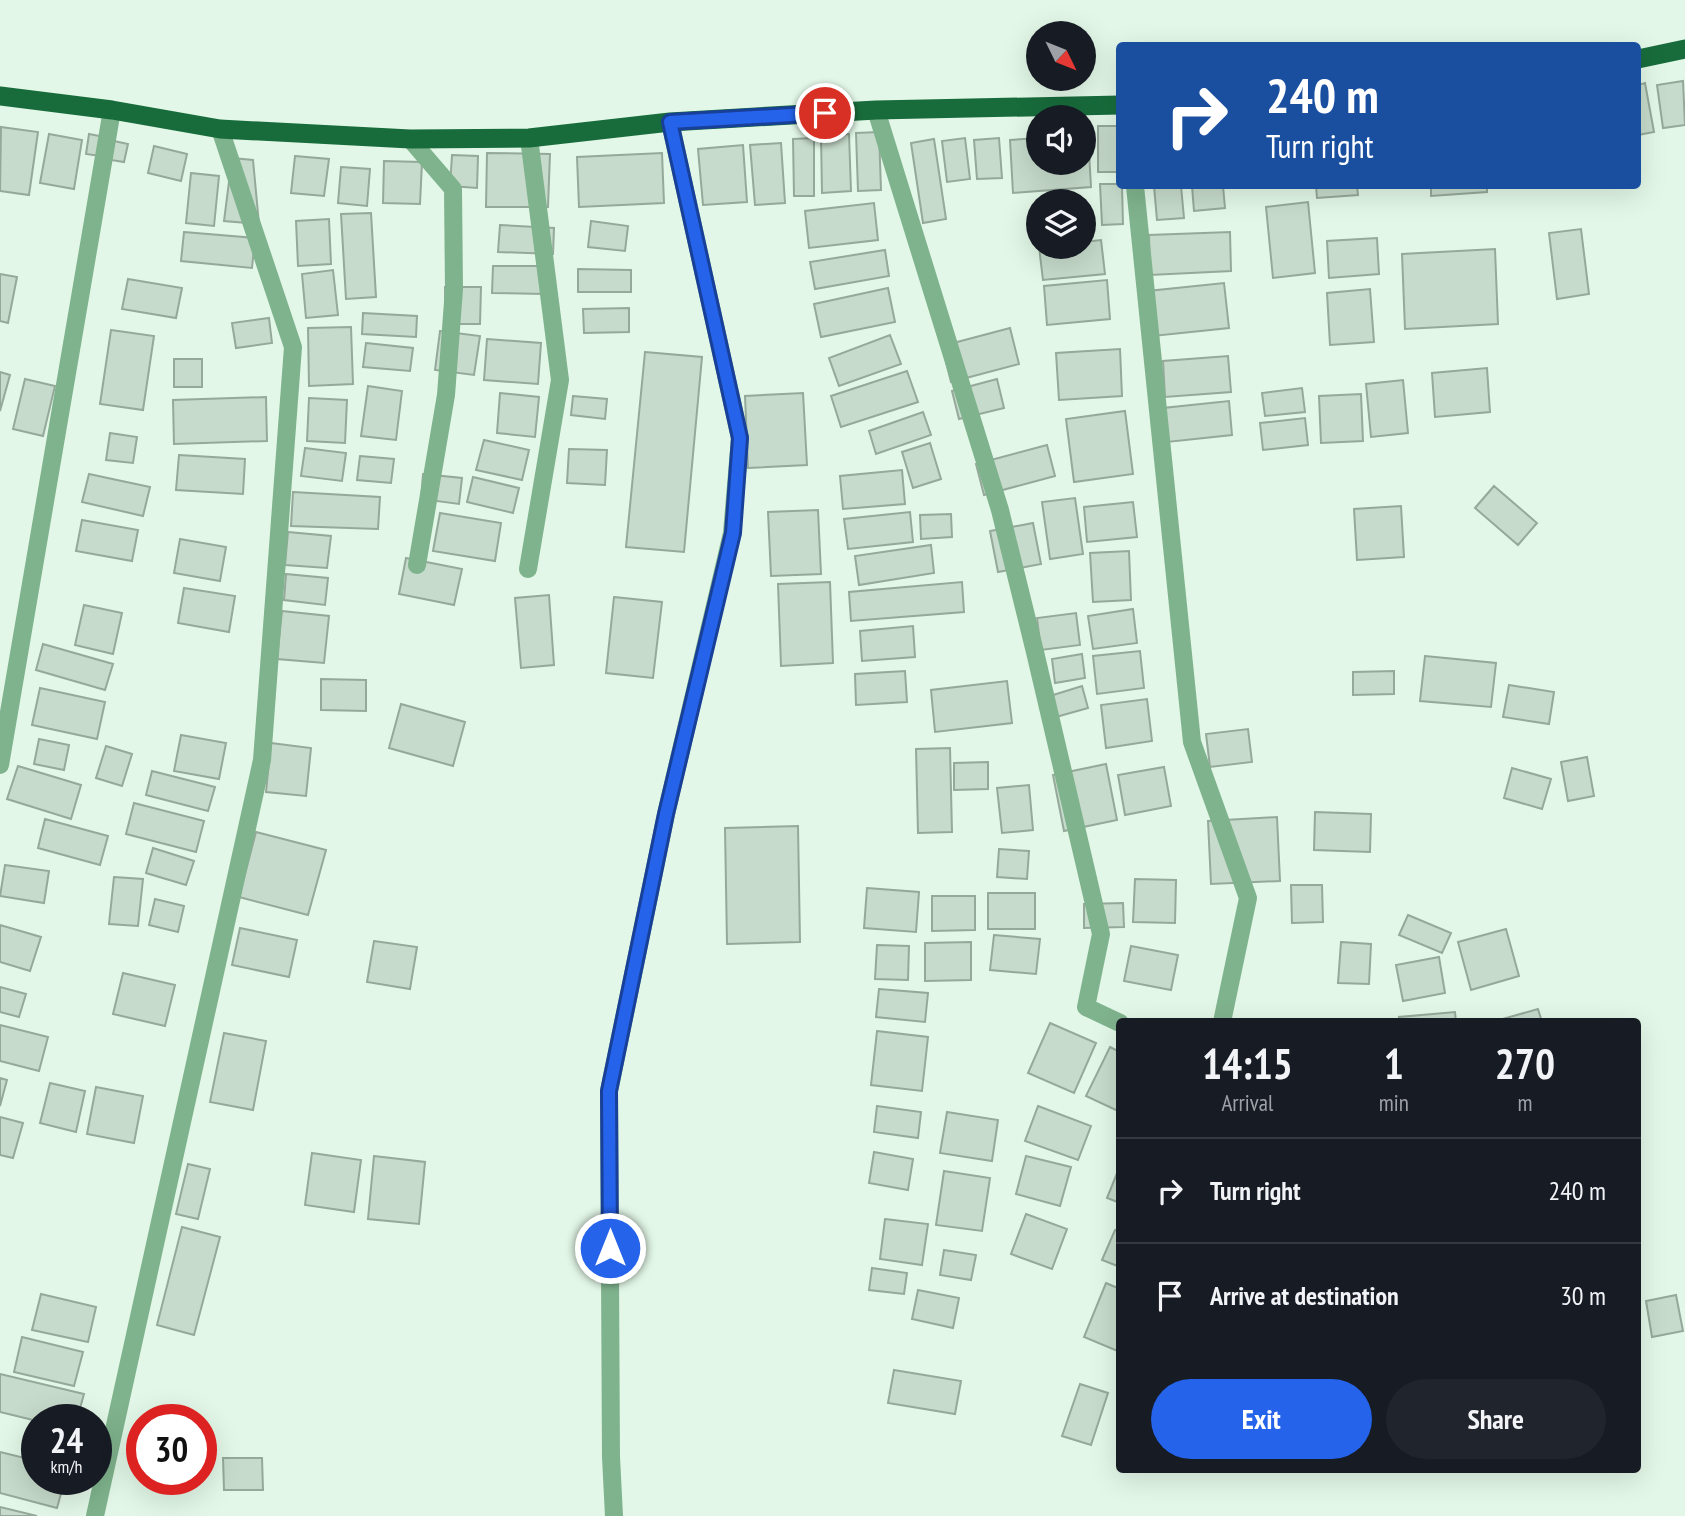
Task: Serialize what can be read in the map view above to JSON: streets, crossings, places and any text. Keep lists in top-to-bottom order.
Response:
{
  "north": "bottom right",
  "page": {
    "turn": ["240 m", "Turn right"],
    "eta": [
      "14:15",
      "Arrival",
      "1",
      "min",
      "270",
      "m"
    ],
    "list": [
      {
        "name": "Turn right",
        "value": "240 m"
      },
      {
        "name": "Arrive at destination",
        "value": "30 m"
      }
    ],
    "buttons": ["Exit", "Share"],
    "speed": "24 km/h",
    "limit": "30"
  }
}
